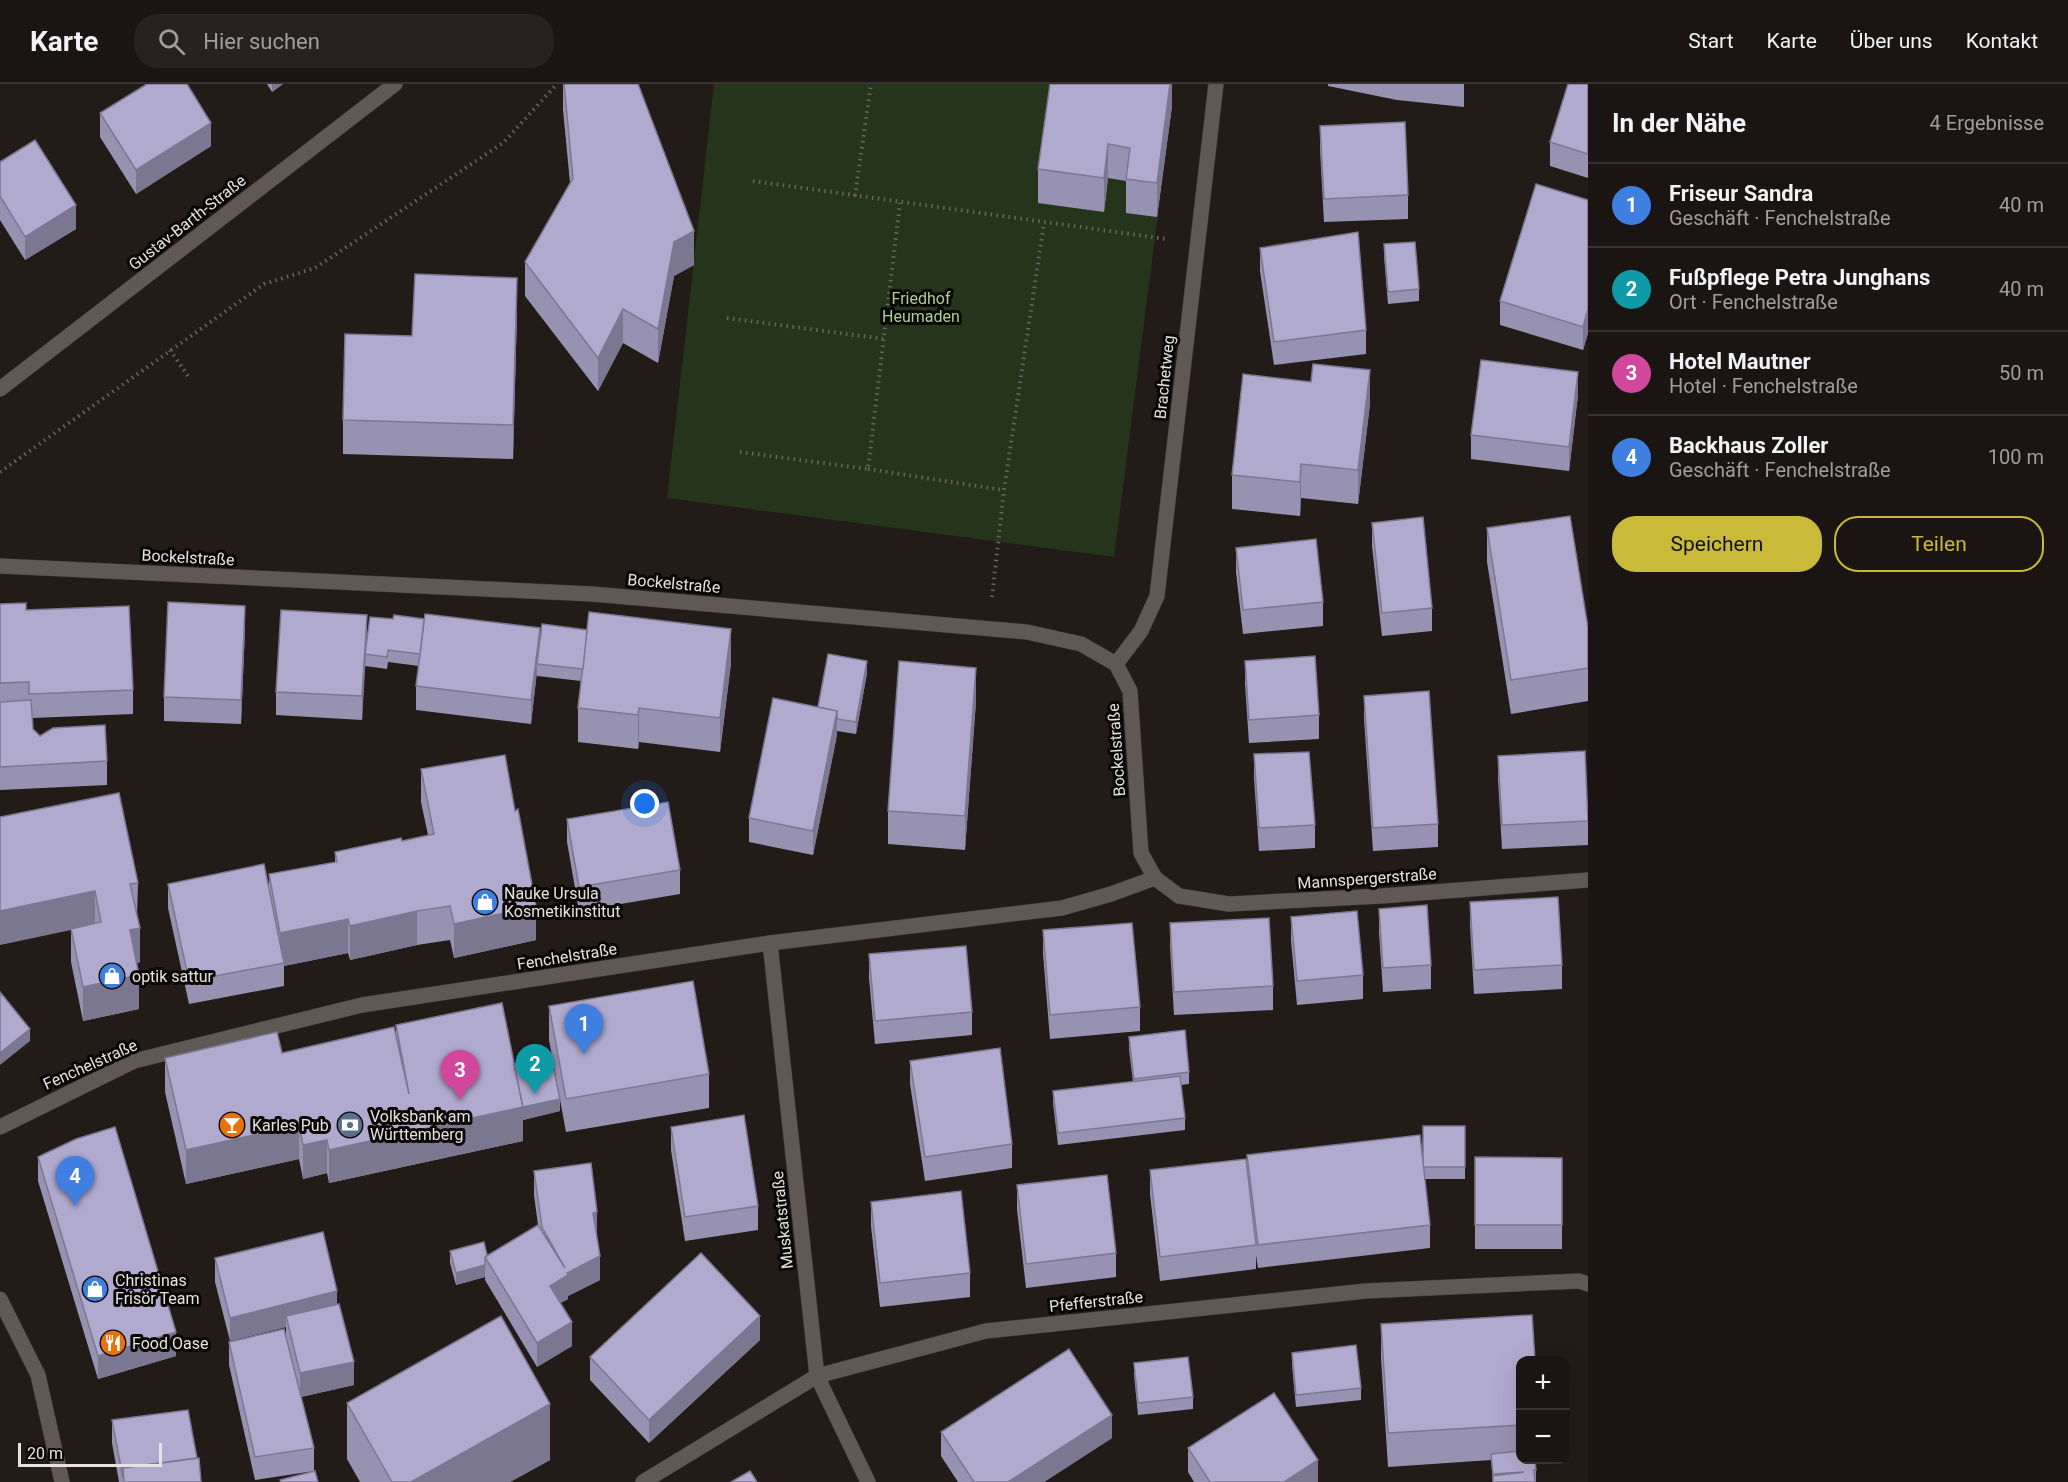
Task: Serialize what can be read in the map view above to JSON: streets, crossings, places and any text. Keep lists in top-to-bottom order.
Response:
{
  "streets": {
    "street": [
      "Gustav-Barth-Straße",
      "Brachetweg",
      "Bockelstraße",
      "Mannspergerstraße",
      "Fenchelstraße",
      "Muskatstraße",
      "Pfefferstraße"
    ]
  },
  "crossings": [
    ["Brachetweg", "Bockelstraße"],
    ["Bockelstraße", "Mannspergerstraße"],
    ["Bockelstraße", "Fenchelstraße"],
    ["Mannspergerstraße", "Fenchelstraße"],
    ["Fenchelstraße", "Muskatstraße"],
    ["Muskatstraße", "Pfefferstraße"]
  ],
  "parks": ["Friedhof Heumaden"],
  "places": {
    "shop": ["Nauke Ursula Kosmetikinstitut", "optik sattur", "Christinas Frisör Team"],
    "bar": ["Karles Pub"],
    "bank": ["Volksbank am Württemberg"],
    "restaurant": ["Food Oase"]
  },
  "scale_bar": "20 m",
  "page": {
    "header": "Karte",
    "search": "Hier suchen",
    "nav": [
      "Start",
      "Karte",
      "Über uns",
      "Kontakt"
    ],
    "heading": ["In der Nähe", "4 Ergebnisse"],
    "list": [
      {
        "mark": "1",
        "name": "Friseur Sandra",
        "note": "Geschäft · Fenchelstraße",
        "value": "40 m"
      },
      {
        "mark": "2",
        "name": "Fußpflege Petra Junghans",
        "note": "Ort · Fenchelstraße",
        "value": "40 m"
      },
      {
        "mark": "3",
        "name": "Hotel Mautner",
        "note": "Hotel · Fenchelstraße",
        "value": "50 m"
      },
      {
        "mark": "4",
        "name": "Backhaus Zoller",
        "note": "Geschäft · Fenchelstraße",
        "value": "100 m"
      }
    ],
    "buttons": ["Speichern", "Teilen"],
    "pins": [
      "1",
      "2",
      "3",
      "4"
    ],
    "map_buttons": ["+", "−"],
    "scale": "20 m"
  }
}
